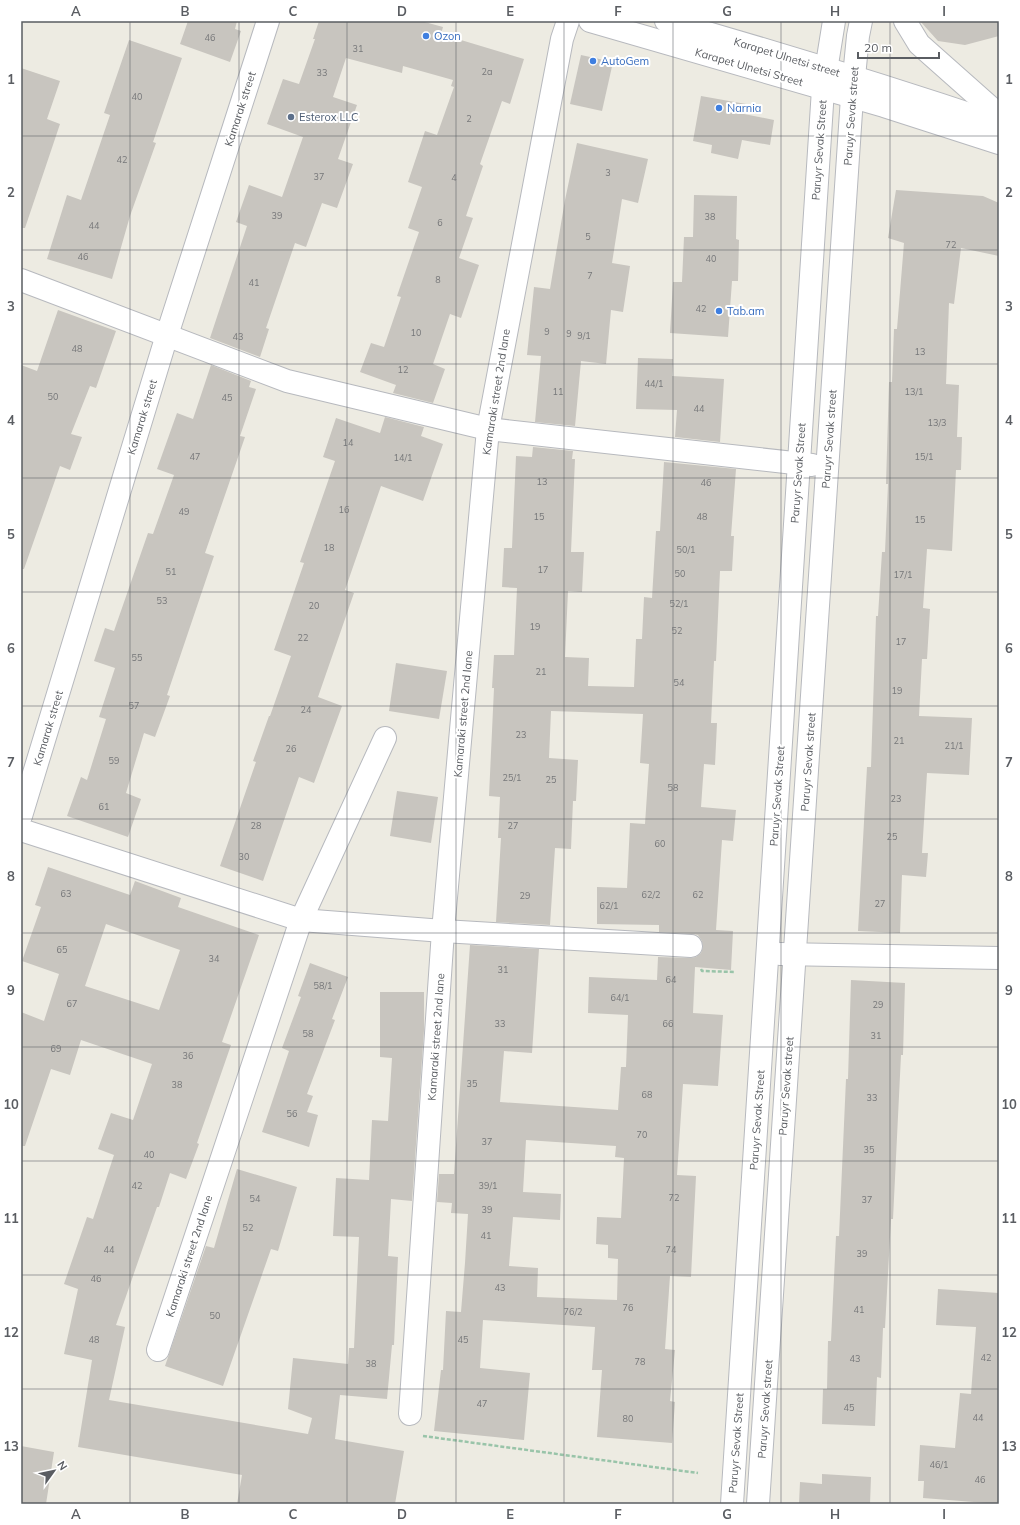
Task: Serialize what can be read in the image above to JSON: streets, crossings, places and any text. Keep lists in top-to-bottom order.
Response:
{
  "streets": {
    "street": [
      "Karapet Ulnetsi street",
      "Karapet Ulnetsi Street",
      "Kamarak street",
      "Paruyr Sevak street",
      "Paruyr Sevak Street",
      "Kamaraki street 2nd lane"
    ]
  },
  "crossings": [
    ["Karapet Ulnetsi street", "Karapet Ulnetsi Street"],
    ["Karapet Ulnetsi street", "Paruyr Sevak street"],
    ["Karapet Ulnetsi street", "Paruyr Sevak Street"],
    ["Karapet Ulnetsi Street", "Paruyr Sevak street"],
    ["Karapet Ulnetsi Street", "Paruyr Sevak Street"]
  ],
  "places": [
    "Ozon",
    "AutoGem",
    "Narnia",
    "Esterox LLC",
    "Tab.am"
  ],
  "house_numbers": [
    "46",
    "31",
    "2a",
    "33",
    "40",
    "2",
    "42",
    "3",
    "37",
    "4",
    "39",
    "38",
    "6",
    "44",
    "5",
    "72",
    "46",
    "40",
    "7",
    "8",
    "41",
    "42",
    "9",
    "10",
    "9",
    "9/1",
    "43",
    "48",
    "13",
    "12",
    "44/1",
    "11",
    "13/1",
    "50",
    "45",
    "44",
    "13/3",
    "14",
    "47",
    "15/1",
    "14/1",
    "13",
    "46",
    "16",
    "49",
    "15",
    "48",
    "15",
    "18",
    "50/1",
    "17",
    "51",
    "50",
    "17/1",
    "53",
    "52/1",
    "20",
    "19",
    "52",
    "22",
    "17",
    "55",
    "21",
    "54",
    "19",
    "57",
    "24",
    "23",
    "21",
    "21/1",
    "26",
    "59",
    "25/1",
    "25",
    "58",
    "23",
    "61",
    "28",
    "27",
    "25",
    "60",
    "30",
    "63",
    "62/2",
    "62",
    "29",
    "27",
    "62/1",
    "65",
    "34",
    "31",
    "64",
    "58/1",
    "64/1",
    "67",
    "29",
    "33",
    "66",
    "58",
    "31",
    "69",
    "36",
    "35",
    "38",
    "68",
    "33",
    "56",
    "70",
    "37",
    "35",
    "40",
    "42",
    "39/1",
    "72",
    "54",
    "37",
    "39",
    "52",
    "41",
    "44",
    "74",
    "39",
    "46",
    "43",
    "76",
    "41",
    "76/2",
    "50",
    "48",
    "45",
    "42",
    "43",
    "78",
    "38",
    "47",
    "45",
    "44",
    "80",
    "46/1",
    "46"
  ],
  "scale_bar": "20 m",
  "north": "top right",
  "grid": {
    "columns": [
      "A",
      "B",
      "C",
      "D",
      "E",
      "F",
      "G",
      "H",
      "I"
    ],
    "rows": [
      "1",
      "2",
      "3",
      "4",
      "5",
      "6",
      "7",
      "8",
      "9",
      "10",
      "11",
      "12",
      "13"
    ]
  }
}
